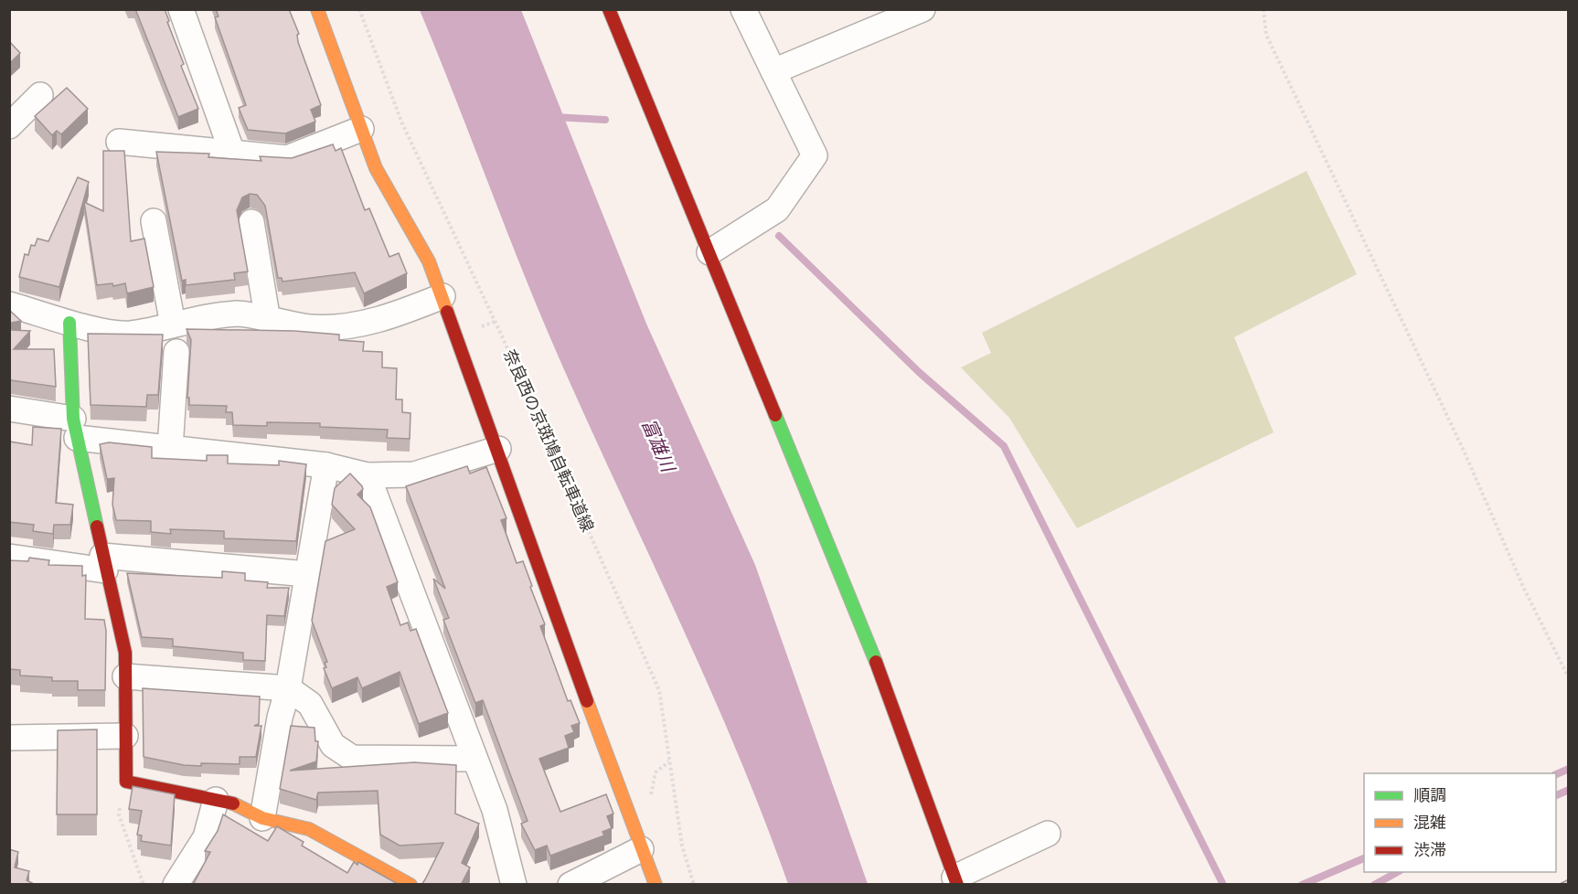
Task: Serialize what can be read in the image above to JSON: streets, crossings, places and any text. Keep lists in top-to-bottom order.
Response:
{
  "streets": {
    "path": ["奈良西の京斑鳩自転車道線"]
  },
  "water": ["富雄川"],
  "legend": ["順調", "混雑", "渋滞"]
}
